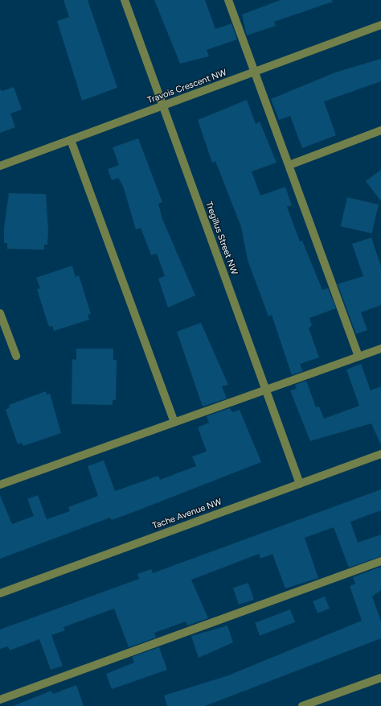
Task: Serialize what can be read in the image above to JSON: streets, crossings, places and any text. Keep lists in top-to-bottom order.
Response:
{
  "streets": {
    "street": ["Travois Crescent NW", "Tregillus Street NW", "Tache Avenue NW"]
  },
  "crossings": [
    ["Travois Crescent NW", "Tregillus Street NW"],
    ["Tregillus Street NW", "Tache Avenue NW"]
  ]
}
